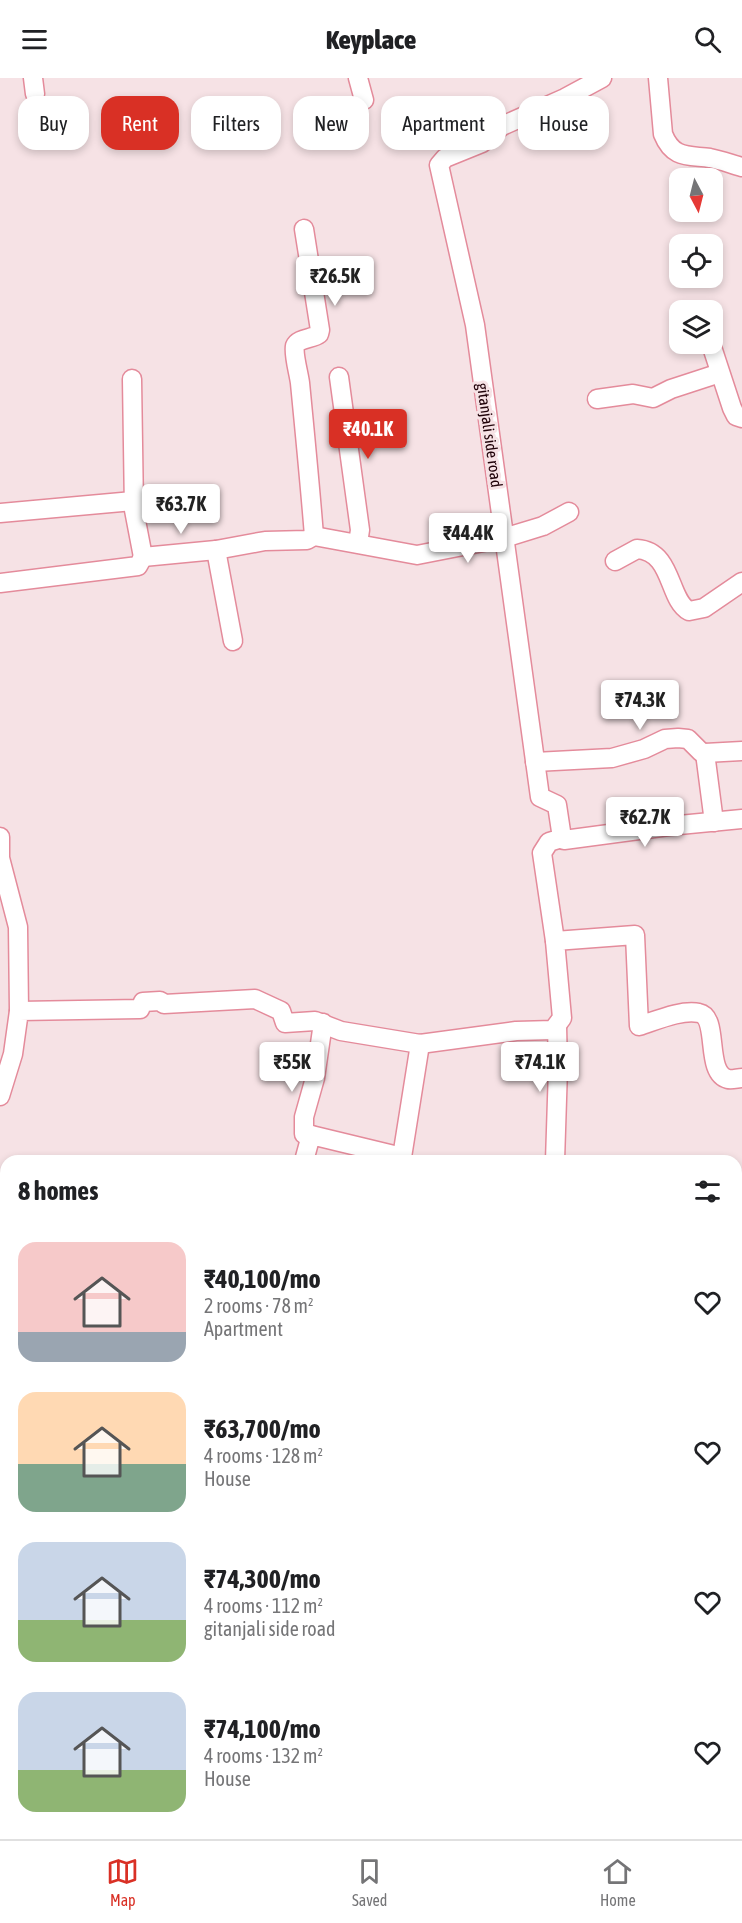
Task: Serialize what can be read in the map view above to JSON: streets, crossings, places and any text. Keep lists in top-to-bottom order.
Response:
{
  "streets": {
    "street": ["gitanjali side road"]
  },
  "north": "bottom",
  "page": {
    "header": "Keyplace",
    "chip": [
      "Buy",
      "Rent",
      "Filters",
      "New",
      "Apartment",
      "House"
    ],
    "price": [
      "₹26.5K",
      "₹40.1K",
      "₹63.7K",
      "₹44.4K",
      "₹74.3K",
      "₹62.7K",
      "₹55K",
      "₹74.1K"
    ],
    "heading": "8 homes",
    "list": [
      {
        "name": "₹40,100/mo",
        "note": "2 rooms · 78 m² · Apartment"
      },
      {
        "name": "₹63,700/mo",
        "note": "4 rooms · 128 m² · House"
      },
      {
        "name": "₹74,300/mo",
        "note": "4 rooms · 112 m² · gitanjali side road"
      },
      {
        "name": "₹74,100/mo",
        "note": "4 rooms · 132 m² · House"
      }
    ],
    "tabs": ["Map", "Saved", "Home"]
  }
}
